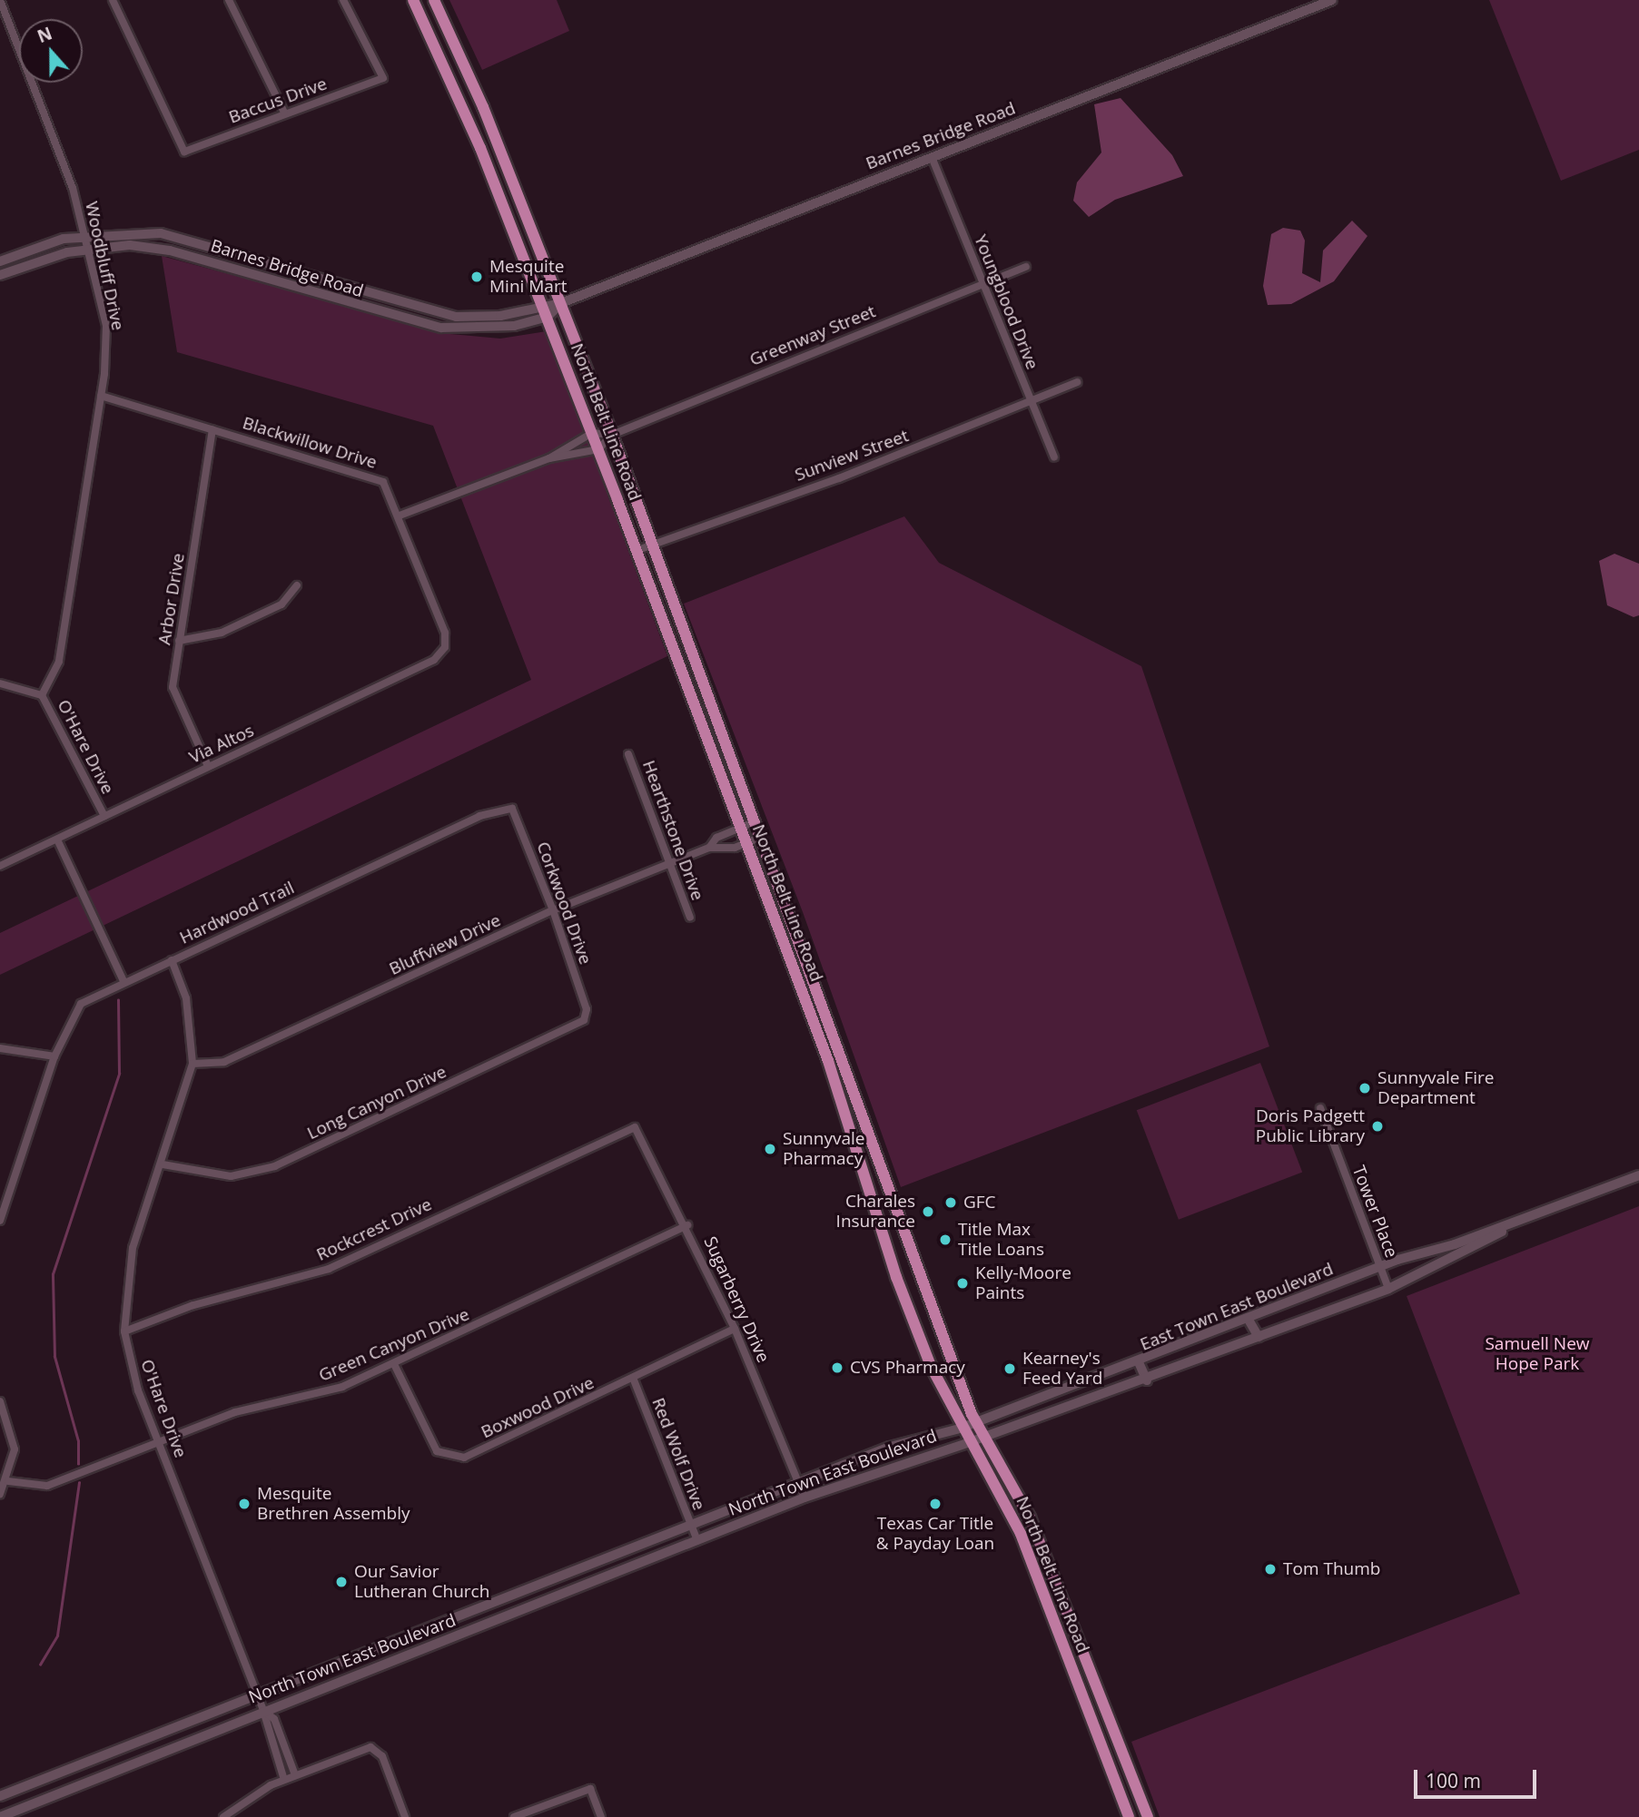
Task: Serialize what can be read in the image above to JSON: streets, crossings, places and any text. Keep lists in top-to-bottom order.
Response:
{
  "streets": {
    "main road": ["Barnes Bridge Road", "North Belt Line Road", "North Town East Boulevard"],
    "street": [
      "Baccus Drive",
      "Woodbluff Drive",
      "Youngblood Drive",
      "Greenway Street",
      "Blackwillow Drive",
      "Sunview Street",
      "Arbor Drive",
      "Via Altos",
      "O'Hare Drive",
      "Hearthstone Drive",
      "Corkwood Drive",
      "Hardwood Trail",
      "Bluffview Drive",
      "Long Canyon Drive",
      "Tower Place",
      "Rockcrest Drive",
      "Sugarberry Drive",
      "East Town East Boulevard",
      "Green Canyon Drive",
      "Boxwood Drive",
      "Red Wolf Drive"
    ]
  },
  "crossings": [
    ["Barnes Bridge Road", "Woodbluff Drive"],
    ["Barnes Bridge Road", "Youngblood Drive"],
    ["Barnes Bridge Road", "North Belt Line Road"],
    ["Woodbluff Drive", "Blackwillow Drive"],
    ["Woodbluff Drive", "O'Hare Drive"],
    ["Youngblood Drive", "Greenway Street"],
    ["Youngblood Drive", "Sunview Street"],
    ["Greenway Street", "North Belt Line Road"],
    ["North Belt Line Road", "Sunview Street"],
    ["North Belt Line Road", "Bluffview Drive"],
    ["North Belt Line Road", "East Town East Boulevard"],
    ["North Belt Line Road", "North Town East Boulevard"],
    ["Blackwillow Drive", "Arbor Drive"],
    ["Blackwillow Drive", "Via Altos"],
    ["Arbor Drive", "Via Altos"],
    ["Via Altos", "O'Hare Drive"],
    ["O'Hare Drive", "Hardwood Trail"],
    ["O'Hare Drive", "Bluffview Drive"],
    ["O'Hare Drive", "Long Canyon Drive"],
    ["O'Hare Drive", "Rockcrest Drive"],
    ["O'Hare Drive", "Green Canyon Drive"],
    ["O'Hare Drive", "North Town East Boulevard"],
    ["Hearthstone Drive", "Bluffview Drive"],
    ["Corkwood Drive", "Hardwood Trail"],
    ["Corkwood Drive", "Bluffview Drive"],
    ["Corkwood Drive", "Long Canyon Drive"],
    ["Tower Place", "East Town East Boulevard"],
    ["Rockcrest Drive", "Sugarberry Drive"],
    ["Sugarberry Drive", "Green Canyon Drive"],
    ["Sugarberry Drive", "Boxwood Drive"],
    ["Sugarberry Drive", "North Town East Boulevard"],
    ["East Town East Boulevard", "North Town East Boulevard"],
    ["Green Canyon Drive", "Boxwood Drive"],
    ["Boxwood Drive", "Red Wolf Drive"],
    ["Red Wolf Drive", "North Town East Boulevard"]
  ],
  "parks": ["Samuell New Hope Park"],
  "places": [
    "Mesquite Mini Mart",
    "Sunnyvale Fire Department",
    "Doris Padgett Public Library",
    "Sunnyvale Pharmacy",
    "GFC",
    "Charales Insurance",
    "Title Max Title Loans",
    "Kelly-Moore Paints",
    "CVS Pharmacy",
    "Kearney's Feed Yard",
    "Mesquite Brethren Assembly",
    "Texas Car Title & Payday Loan",
    "Tom Thumb",
    "Our Savior Lutheran Church"
  ],
  "scale_bar": "100 m",
  "north": "top"
}
